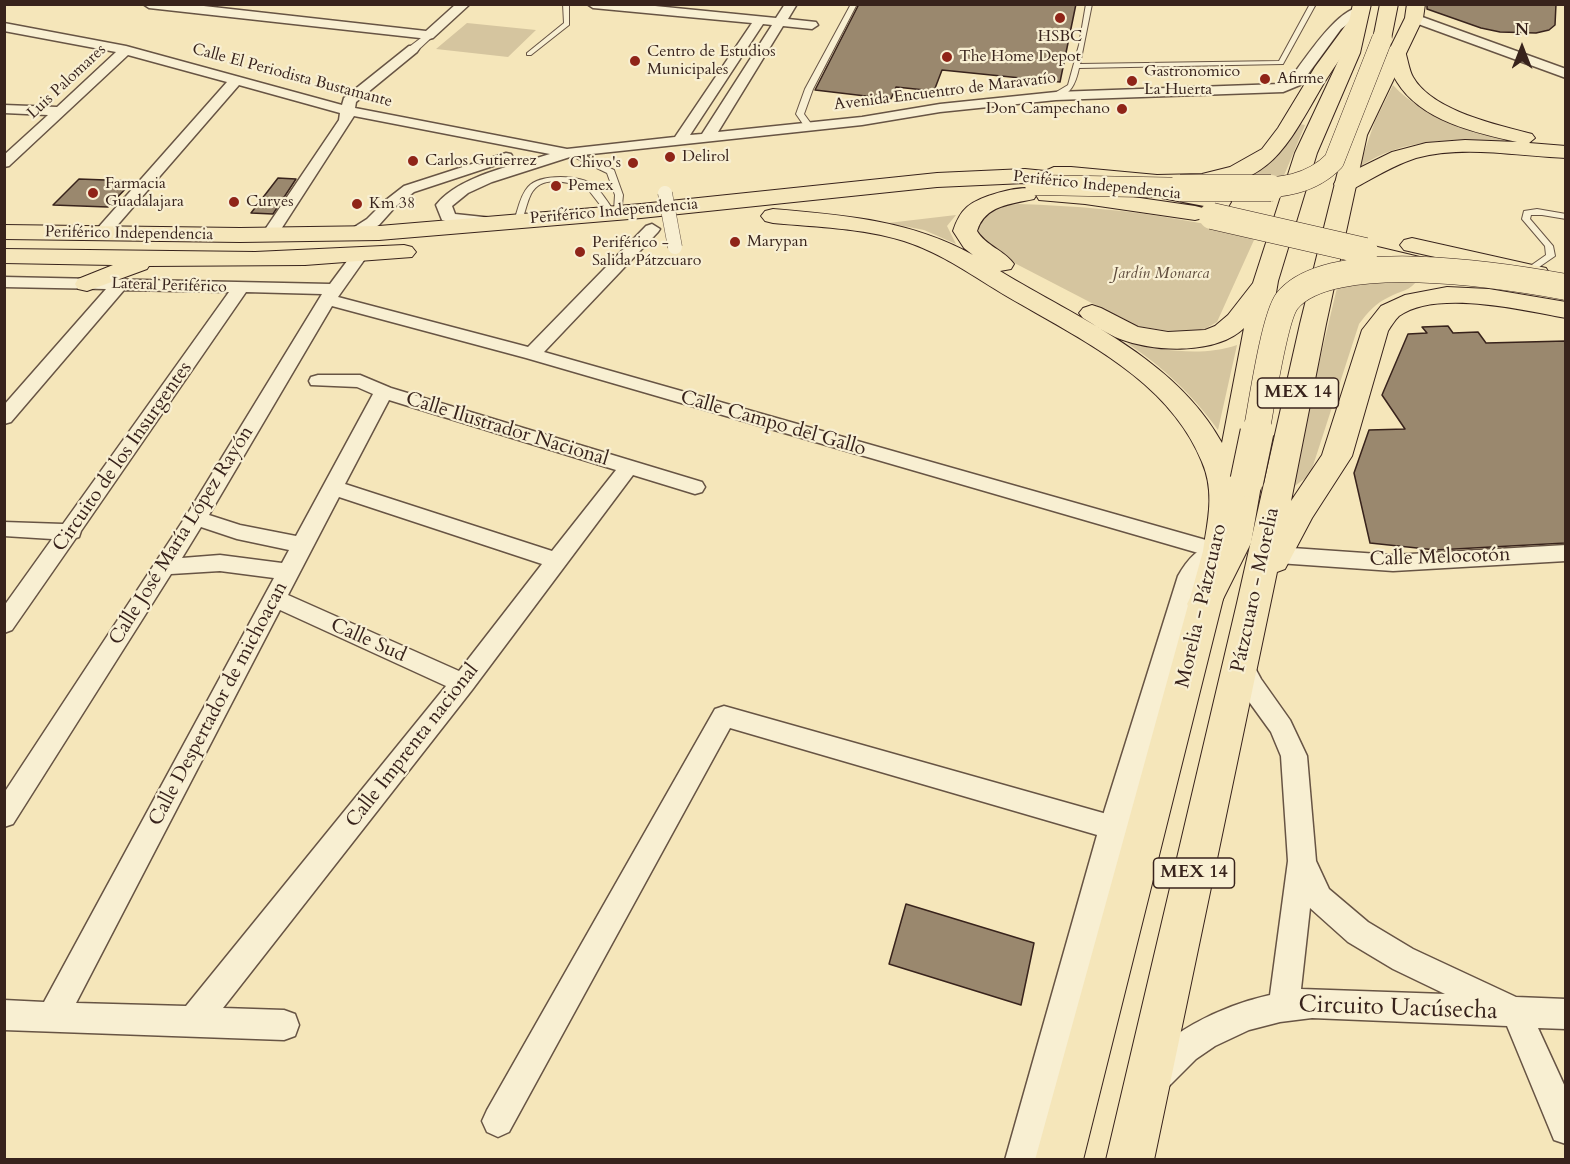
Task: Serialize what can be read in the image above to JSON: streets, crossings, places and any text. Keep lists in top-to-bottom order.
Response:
{
  "streets": {
    "main road": [
      "Periférico Independencia",
      "MEX 14",
      "Pátzcuaro - Morelia",
      "Morelia - Pátzcuaro"
    ],
    "street": [
      "Calle El Periodista Bustamante",
      "Luis Palomares",
      "Avenida Encuentro de Maravatío",
      "Lateral Periférico",
      "Calle Campo del Gallo",
      "Calle Ilustrador Nacional",
      "Circuito de los Insurgentes",
      "Calle José María López Rayón",
      "Calle Melocotón",
      "Calle Sud",
      "Calle Despertador de michoacan",
      "Calle Imprenta nacional",
      "Circuito Uacúsecha"
    ]
  },
  "crossings": [
    ["Calle El Periodista Bustamante", "Luis Palomares"],
    ["Calle El Periodista Bustamante", "Avenida Encuentro de Maravatío"],
    ["Avenida Encuentro de Maravatío", "Morelia - Pátzcuaro"],
    ["Periférico Independencia", "Calle José María López Rayón"],
    ["Lateral Periférico", "Calle Campo del Gallo"],
    ["Lateral Periférico", "Circuito de los Insurgentes"],
    ["Lateral Periférico", "Calle José María López Rayón"],
    ["Calle Campo del Gallo", "Calle José María López Rayón"],
    ["Calle Campo del Gallo", "Morelia - Pátzcuaro"],
    ["Calle Ilustrador Nacional", "Calle Despertador de michoacan"],
    ["Calle Ilustrador Nacional", "Calle Imprenta nacional"],
    ["Pátzcuaro - Morelia", "Circuito Uacúsecha"],
    ["Calle Sud", "Calle Despertador de michoacan"],
    ["Calle Sud", "Calle Imprenta nacional"]
  ],
  "parks": ["Jardín Monarca"],
  "places": [
    "HSBC",
    "The Home Depot",
    "Centro de Estudios Municipales",
    "Afirme",
    "Gastronomico La Huerta",
    "Don Campechano",
    "Delirol",
    "Carlos Gutierrez",
    "Chivo's",
    "Pemex",
    "Farmacia Guadalajara",
    "Curves",
    "Km 38",
    "Marypan",
    "Periférico - Salida Pátzcuaro"
  ],
  "north": "top"
}
